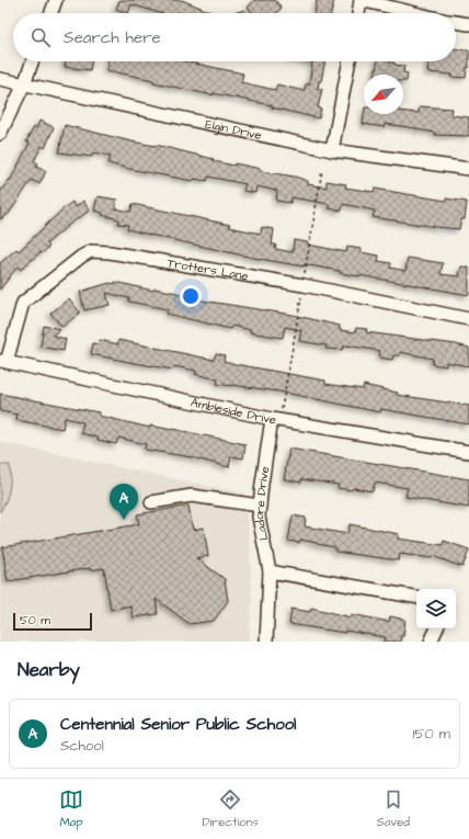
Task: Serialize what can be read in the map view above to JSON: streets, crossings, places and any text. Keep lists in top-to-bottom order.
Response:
{
  "streets": {
    "street": [
      "Elgin Drive",
      "Trotters Lane",
      "Ambleside Drive",
      "Ladore Drive"
    ]
  },
  "crossings": [
    ["Trotters Lane", "Ambleside Drive"],
    ["Ambleside Drive", "Ladore Drive"]
  ],
  "scale_bar": "50 m",
  "north": "bottom left",
  "page": {
    "search": "Search here",
    "pins": "A",
    "scale": "50 m",
    "heading": "Nearby",
    "list": [
      {
        "mark": "A",
        "name": "Centennial Senior Public School",
        "note": "School",
        "value": "150 m"
      }
    ],
    "nav": ["Map", "Directions", "Saved"]
  }
}
